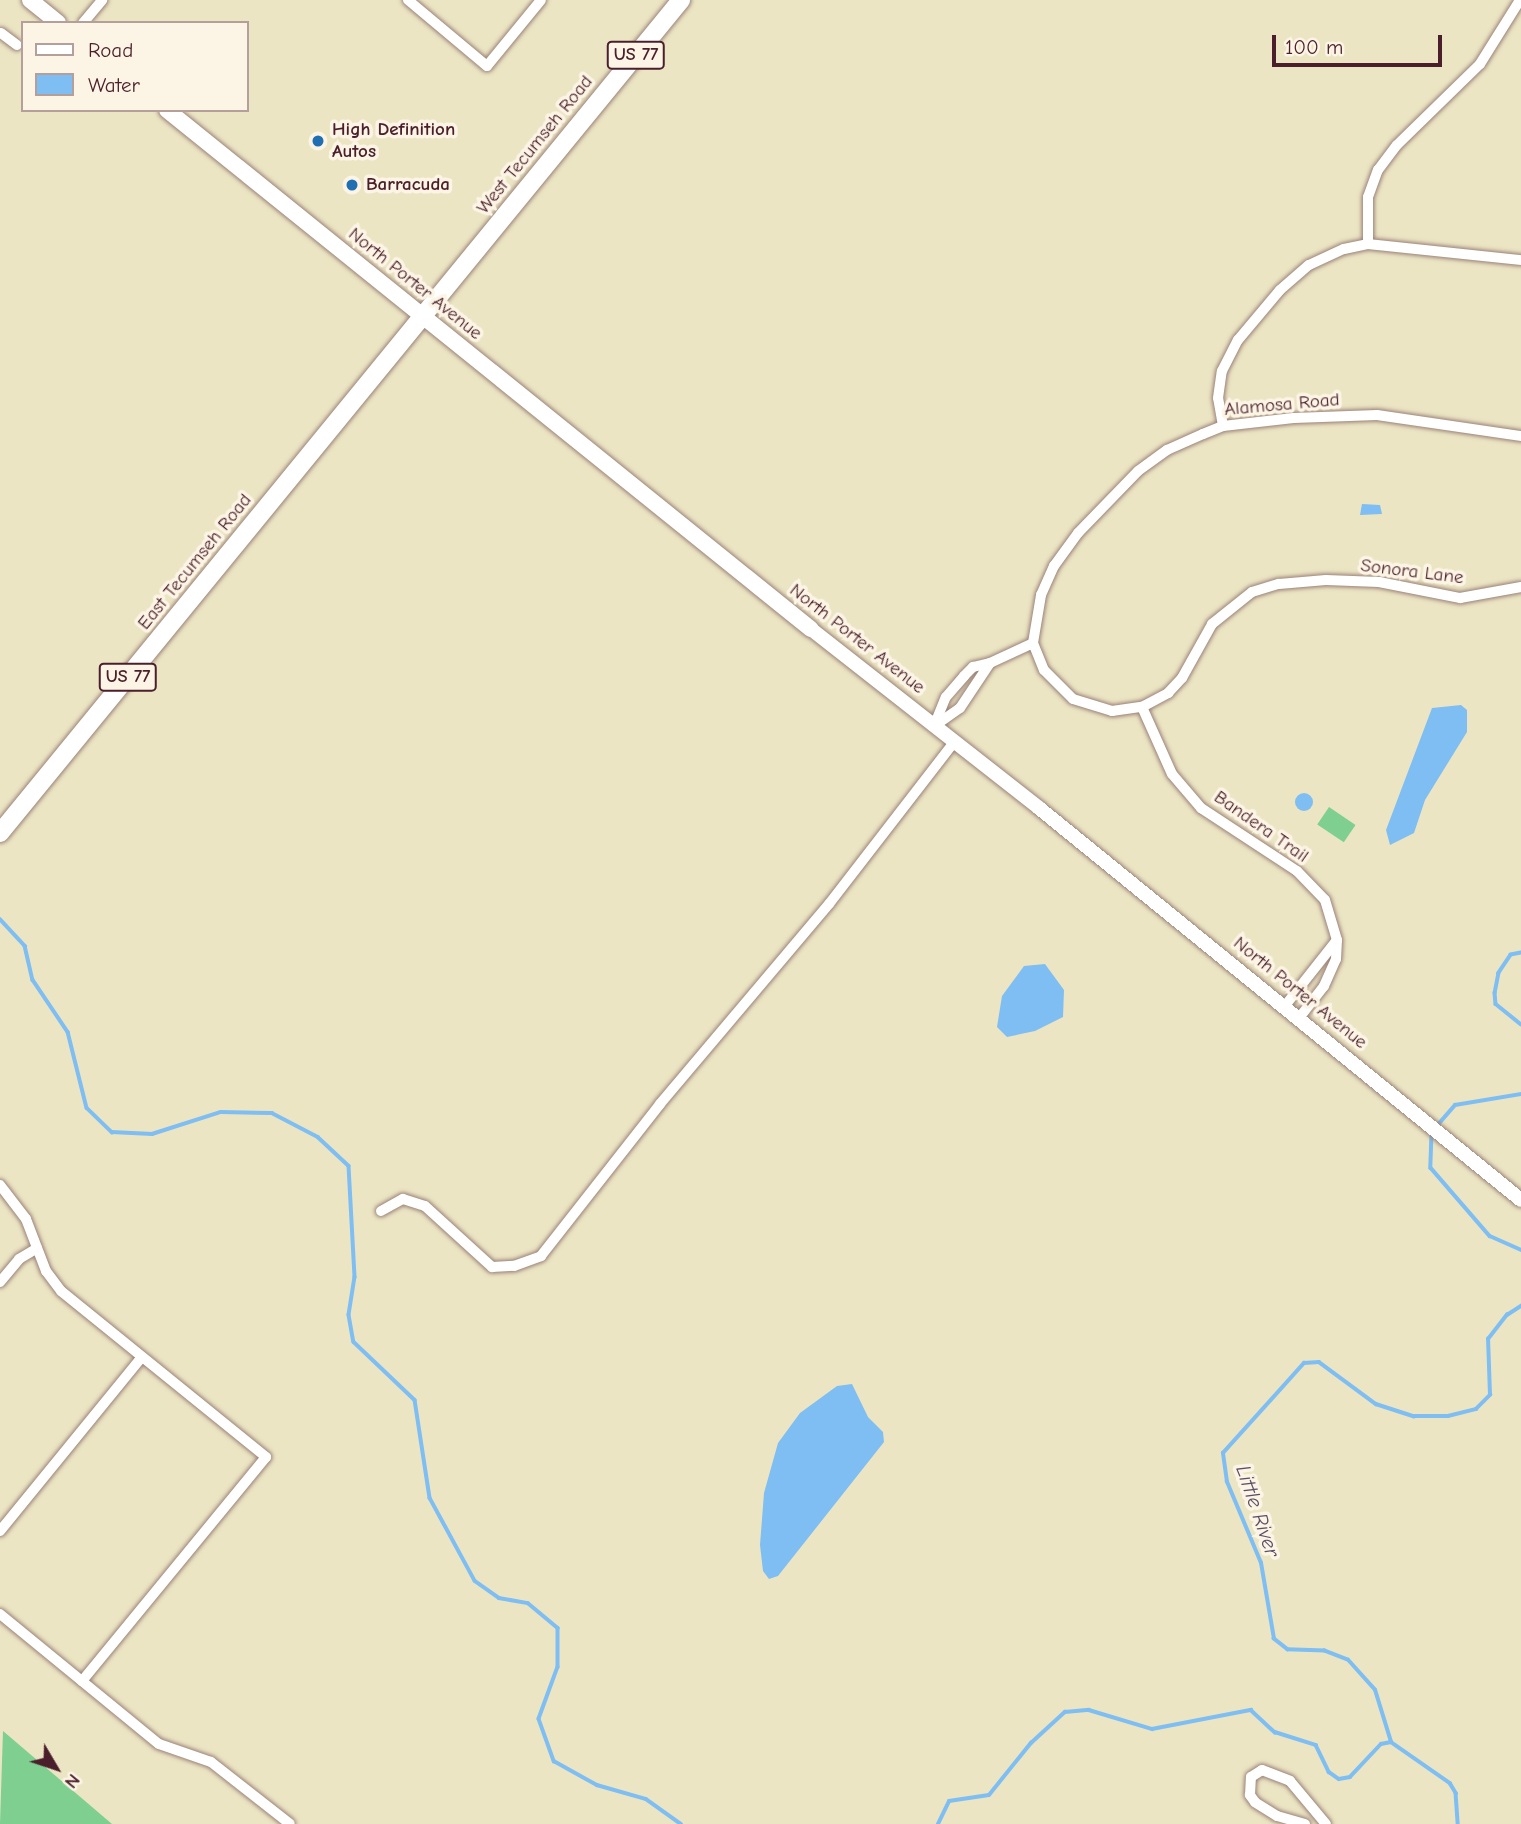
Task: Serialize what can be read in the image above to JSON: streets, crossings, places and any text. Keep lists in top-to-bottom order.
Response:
{
  "streets": {
    "main road": [
      "US 77",
      "West Tecumseh Road",
      "North Porter Avenue",
      "East Tecumseh Road"
    ],
    "street": ["Alamosa Road", "Sonora Lane", "Bandera Trail"]
  },
  "crossings": [
    ["West Tecumseh Road", "North Porter Avenue"],
    ["West Tecumseh Road", "East Tecumseh Road"],
    ["North Porter Avenue", "East Tecumseh Road"],
    ["North Porter Avenue", "Bandera Trail"],
    ["Sonora Lane", "Bandera Trail"]
  ],
  "water": ["Little River"],
  "places": ["High Definition Autos", "Barracuda"],
  "legend": ["Road", "Water"],
  "scale_bar": "100 m",
  "north": "bottom right"
}
